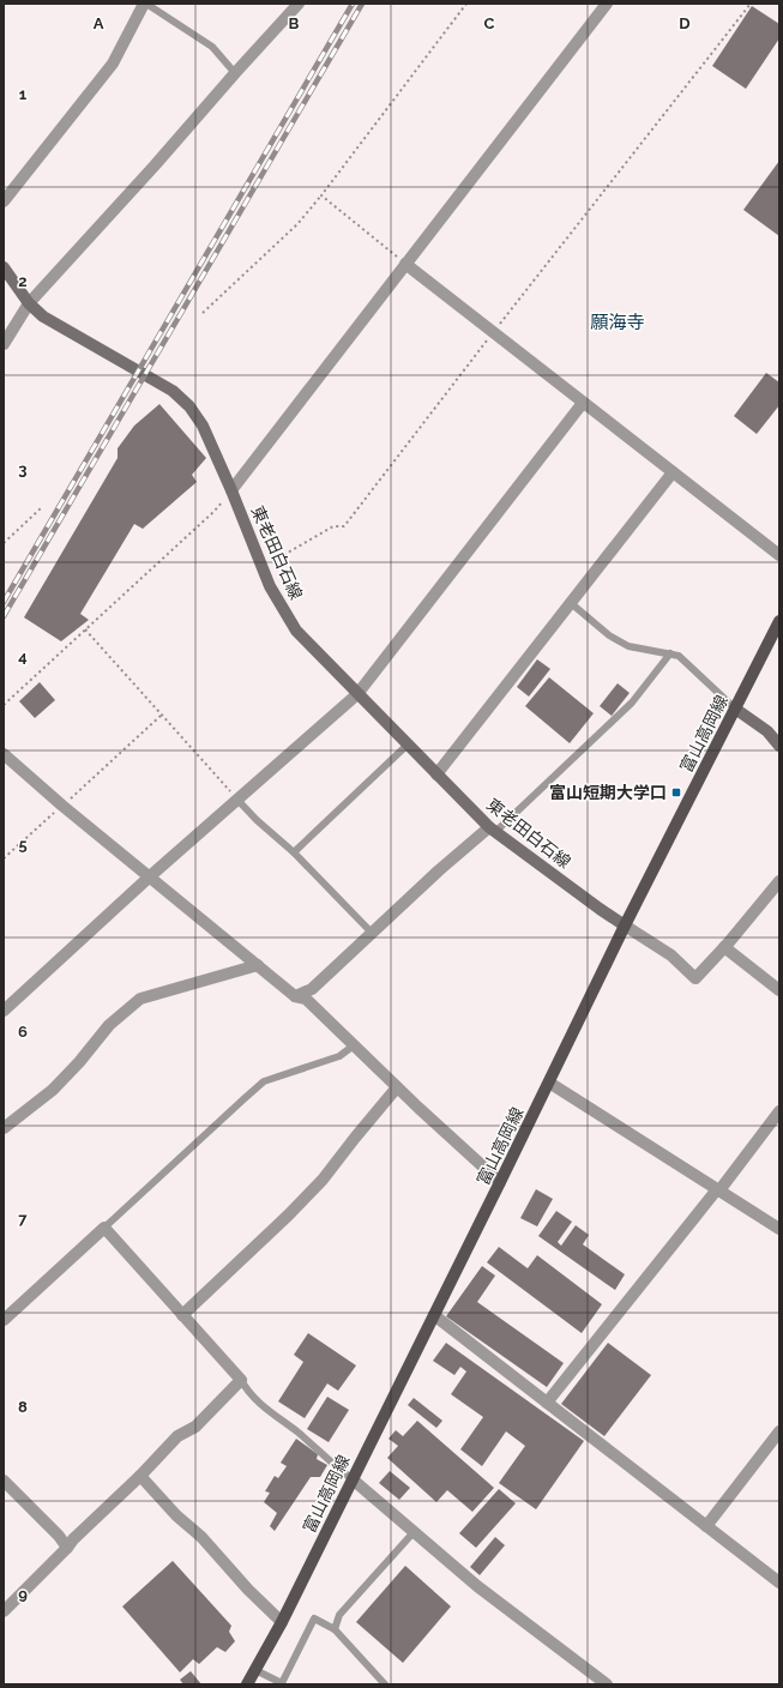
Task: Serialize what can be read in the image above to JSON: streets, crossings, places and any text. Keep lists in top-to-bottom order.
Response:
{
  "streets": {
    "main road": ["東老田白石線", "富山高岡線"]
  },
  "crossings": [
    ["東老田白石線", "富山高岡線"]
  ],
  "districts": ["願海寺"],
  "places": {
    "transit": ["富山短期大学口"]
  },
  "grid": {
    "columns": [
      "A",
      "B",
      "C",
      "D"
    ],
    "rows": [
      "1",
      "2",
      "3",
      "4",
      "5",
      "6",
      "7",
      "8",
      "9"
    ]
  }
}
